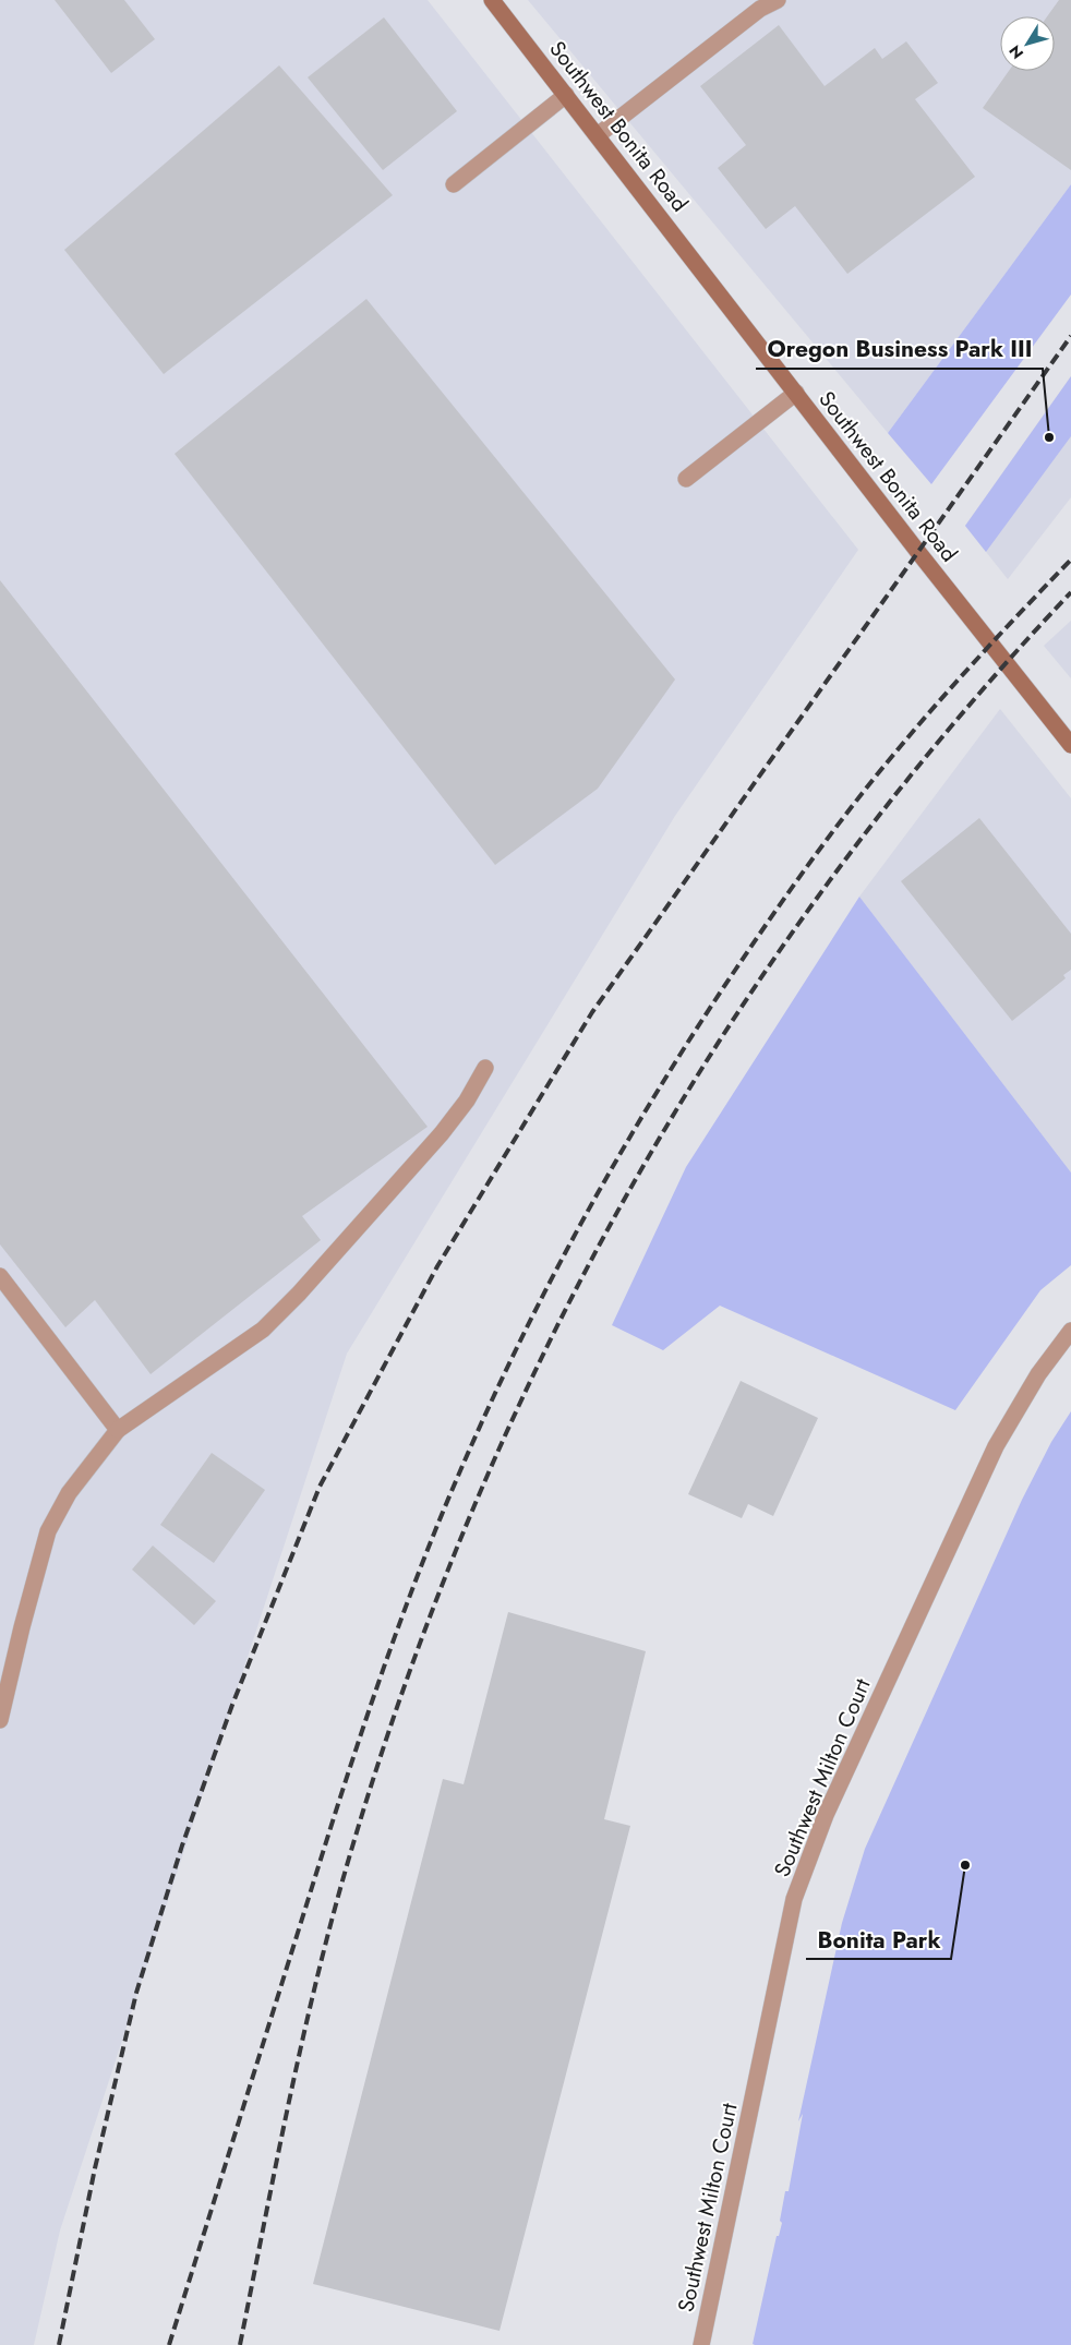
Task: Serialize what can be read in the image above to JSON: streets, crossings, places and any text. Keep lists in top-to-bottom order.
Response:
{
  "streets": {
    "main road": ["Southwest Bonita Road"],
    "street": ["Southwest Milton Court"]
  },
  "places": ["Oregon Business Park III", "Bonita Park"],
  "north": "bottom left"
}
